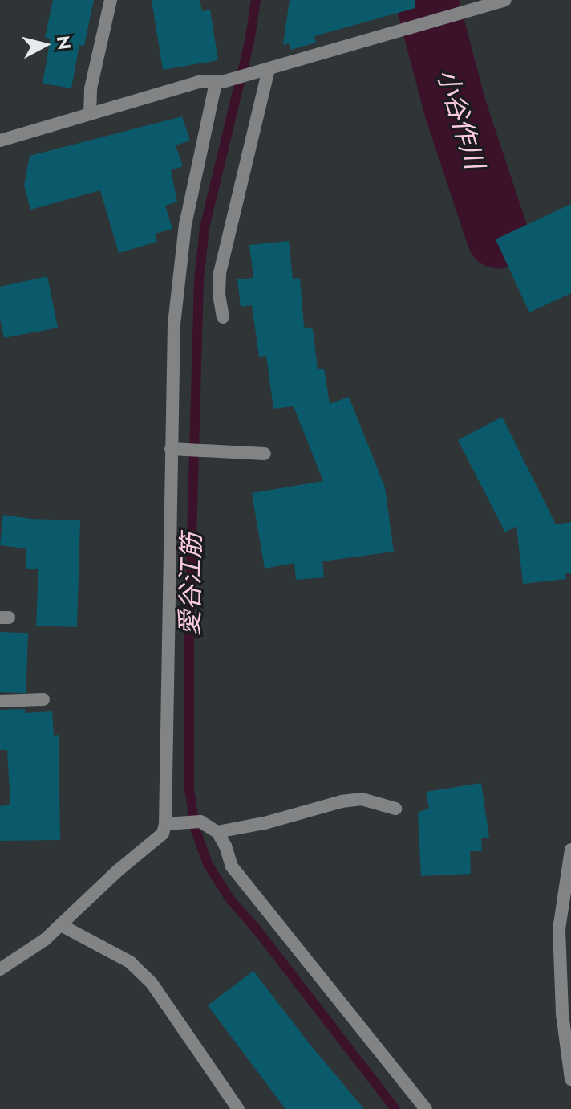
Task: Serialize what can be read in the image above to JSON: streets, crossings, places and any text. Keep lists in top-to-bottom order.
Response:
{
  "water": ["小谷作川", "愛谷江筋"],
  "north": "right"
}
